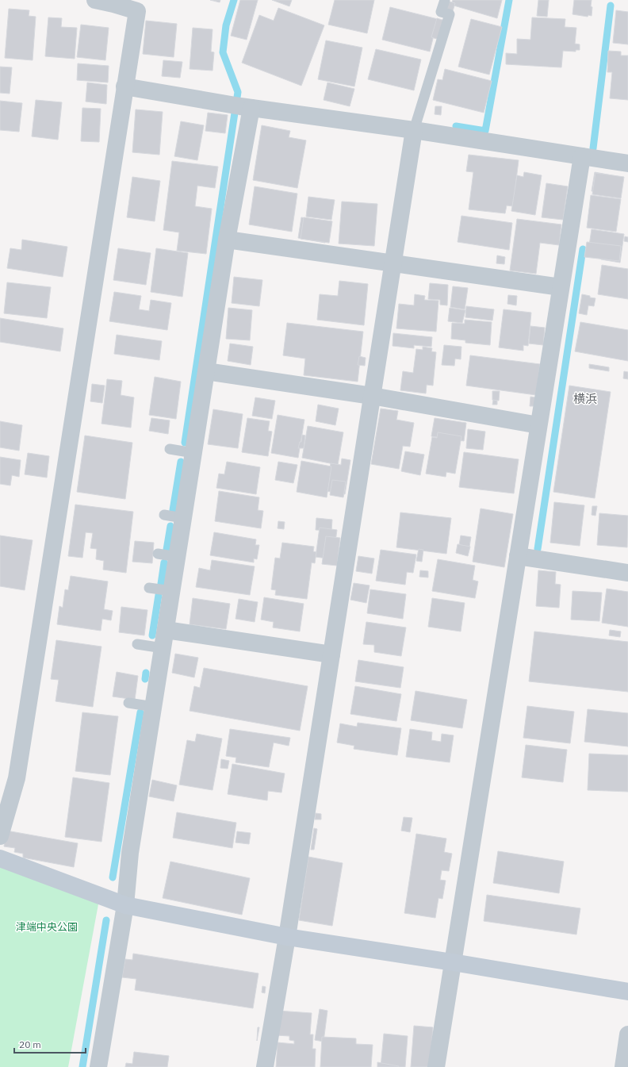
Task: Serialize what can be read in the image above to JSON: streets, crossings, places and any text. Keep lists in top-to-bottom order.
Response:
{
  "districts": ["横浜"],
  "parks": ["津端中央公園"],
  "scale_bar": "20 m"
}
